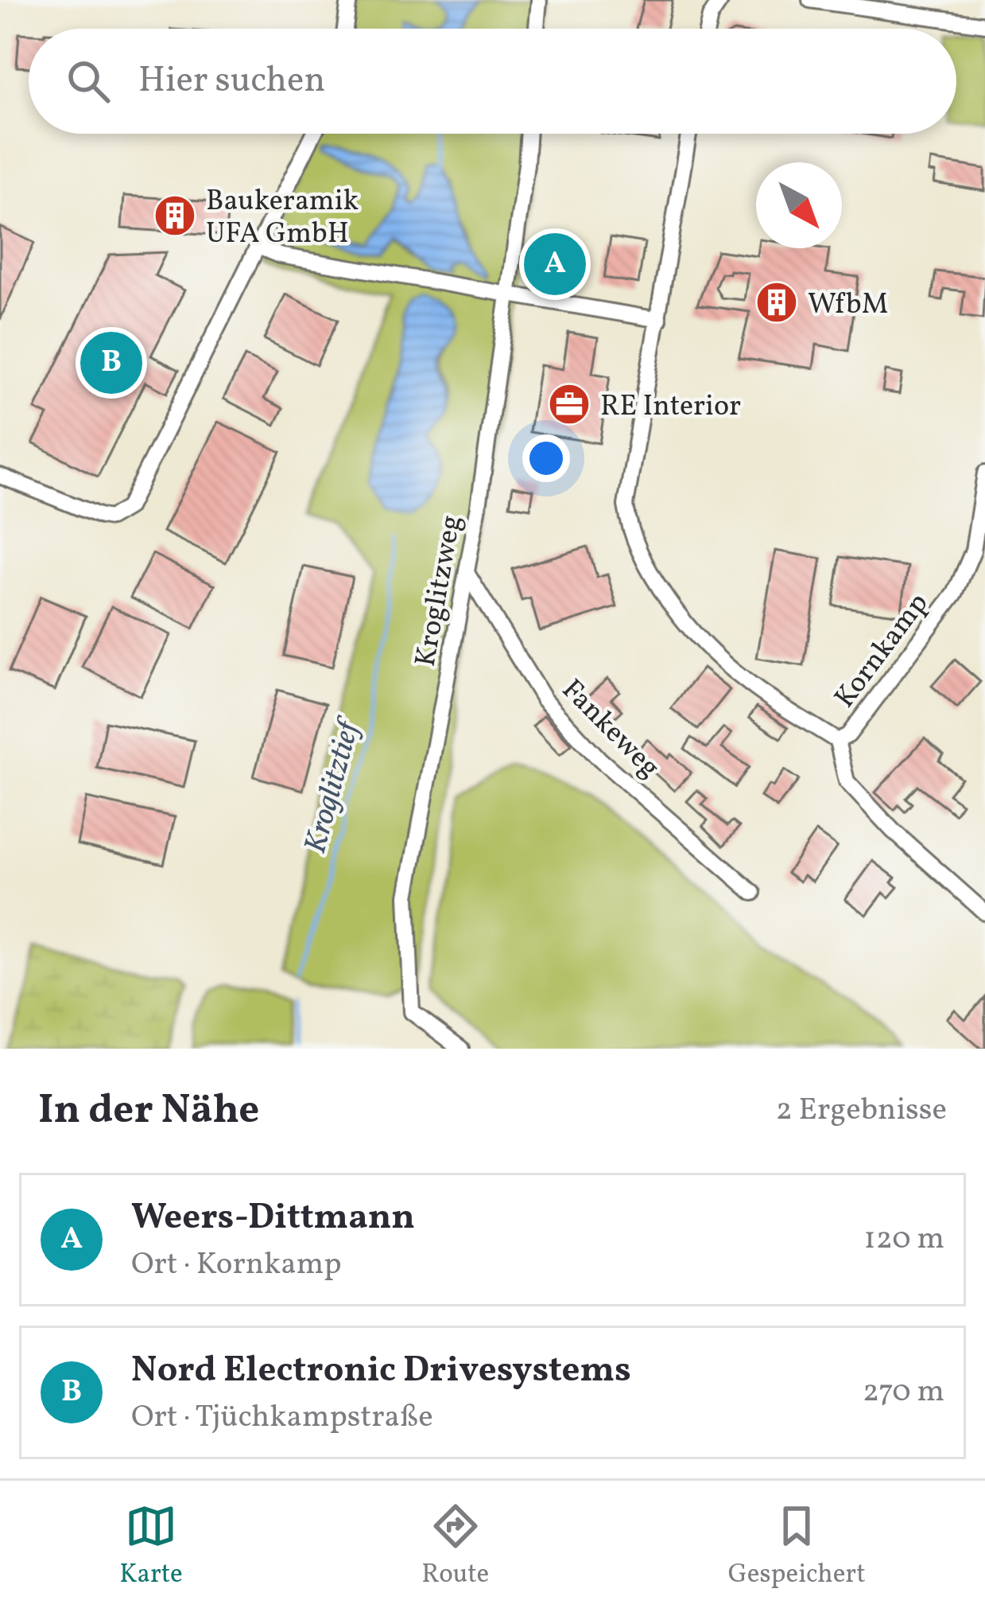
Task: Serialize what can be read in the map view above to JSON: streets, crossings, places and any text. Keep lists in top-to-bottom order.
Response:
{
  "streets": {
    "street": ["Kroglitzweg", "Kornkamp", "Fankeweg"]
  },
  "crossings": [
    ["Kroglitzweg", "Fankeweg"]
  ],
  "water": ["Kroglitztief"],
  "places": {
    "building": ["Baukeramik UFA GmbH", "WfbM"],
    "office": ["RE Interior"]
  },
  "north": "bottom right",
  "page": {
    "search": "Hier suchen",
    "pins": ["A", "B"],
    "heading": ["In der Nähe", "2 Ergebnisse"],
    "list": [
      {
        "mark": "A",
        "name": "Weers-Dittmann",
        "note": "Ort · Kornkamp",
        "value": "120 m"
      },
      {
        "mark": "B",
        "name": "Nord Electronic Drivesystems",
        "note": "Ort · Tjüchkampstraße",
        "value": "270 m"
      }
    ],
    "nav": ["Karte", "Route", "Gespeichert"]
  }
}
